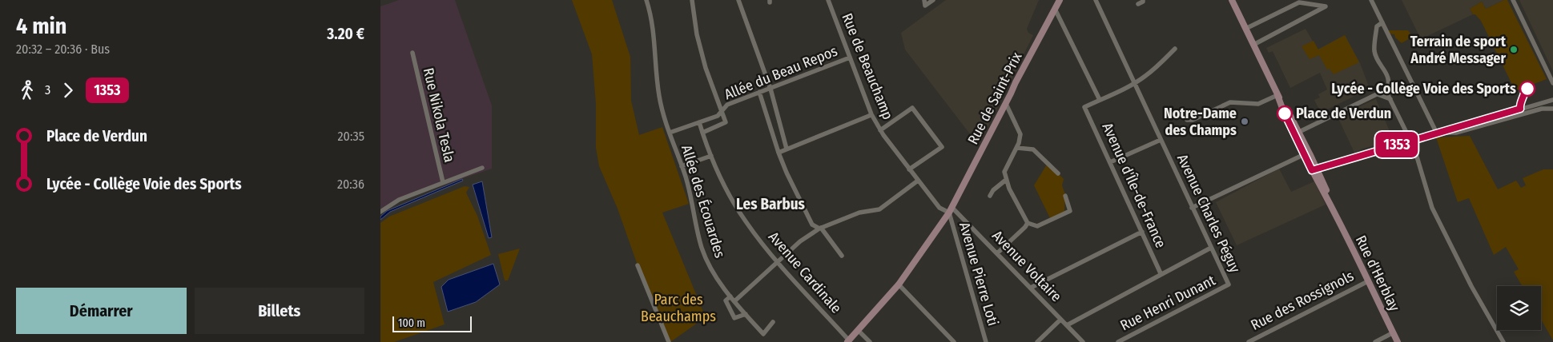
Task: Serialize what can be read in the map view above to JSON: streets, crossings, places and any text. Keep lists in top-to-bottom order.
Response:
{
  "streets": {
    "main road": ["Rue de Saint-Prix", "Rue d'Herblay"],
    "street": [
      "Rue de Beauchamp",
      "Allée du Beau Repos",
      "Rue Nikola Tesla",
      "Avenue d'Île-de-France",
      "Allée des Écouardes",
      "Avenue Charles Péguy",
      "Avenue Voltaire",
      "Avenue Cardinale",
      "Avenue Pierre Loti",
      "Rue des Rossignols",
      "Rue Henri Dunant"
    ]
  },
  "crossings": [
    ["Rue de Beauchamp", "Allée du Beau Repos"],
    ["Rue de Beauchamp", "Rue de Saint-Prix"],
    ["Rue de Beauchamp", "Avenue Voltaire"],
    ["Rue de Beauchamp", "Avenue Pierre Loti"],
    ["Allée du Beau Repos", "Allée des Écouardes"],
    ["Allée du Beau Repos", "Avenue Cardinale"],
    ["Rue de Saint-Prix", "Avenue Voltaire"],
    ["Rue de Saint-Prix", "Avenue Cardinale"],
    ["Rue de Saint-Prix", "Avenue Pierre Loti"],
    ["Avenue Charles Péguy", "Rue Henri Dunant"],
    ["Avenue Voltaire", "Avenue Pierre Loti"],
    ["Rue d'Herblay", "Rue des Rossignols"]
  ],
  "districts": ["Les Barbus"],
  "parks": ["Parc des Beauchamps"],
  "places": [
    "Terrain de sport André Messager",
    "Lycée - Collège Voie des Sports",
    "Place de Verdun",
    "Notre-Dame des Champs"
  ],
  "lines": ["bus line 1353"],
  "scale_bar": "100 m",
  "page": {
    "heading": ["4 min", "20:32 – 20:36 · Bus", "3.20 €"],
    "on_map": "1353",
    "legs": ["3", "1353"],
    "list": [
      {
        "name": "Place de Verdun",
        "value": "20:35"
      },
      {
        "name": "Lycée - Collège Voie des Sports",
        "value": "20:36"
      }
    ],
    "buttons": ["Démarrer", "Billets"],
    "scale": "100 m"
  }
}
